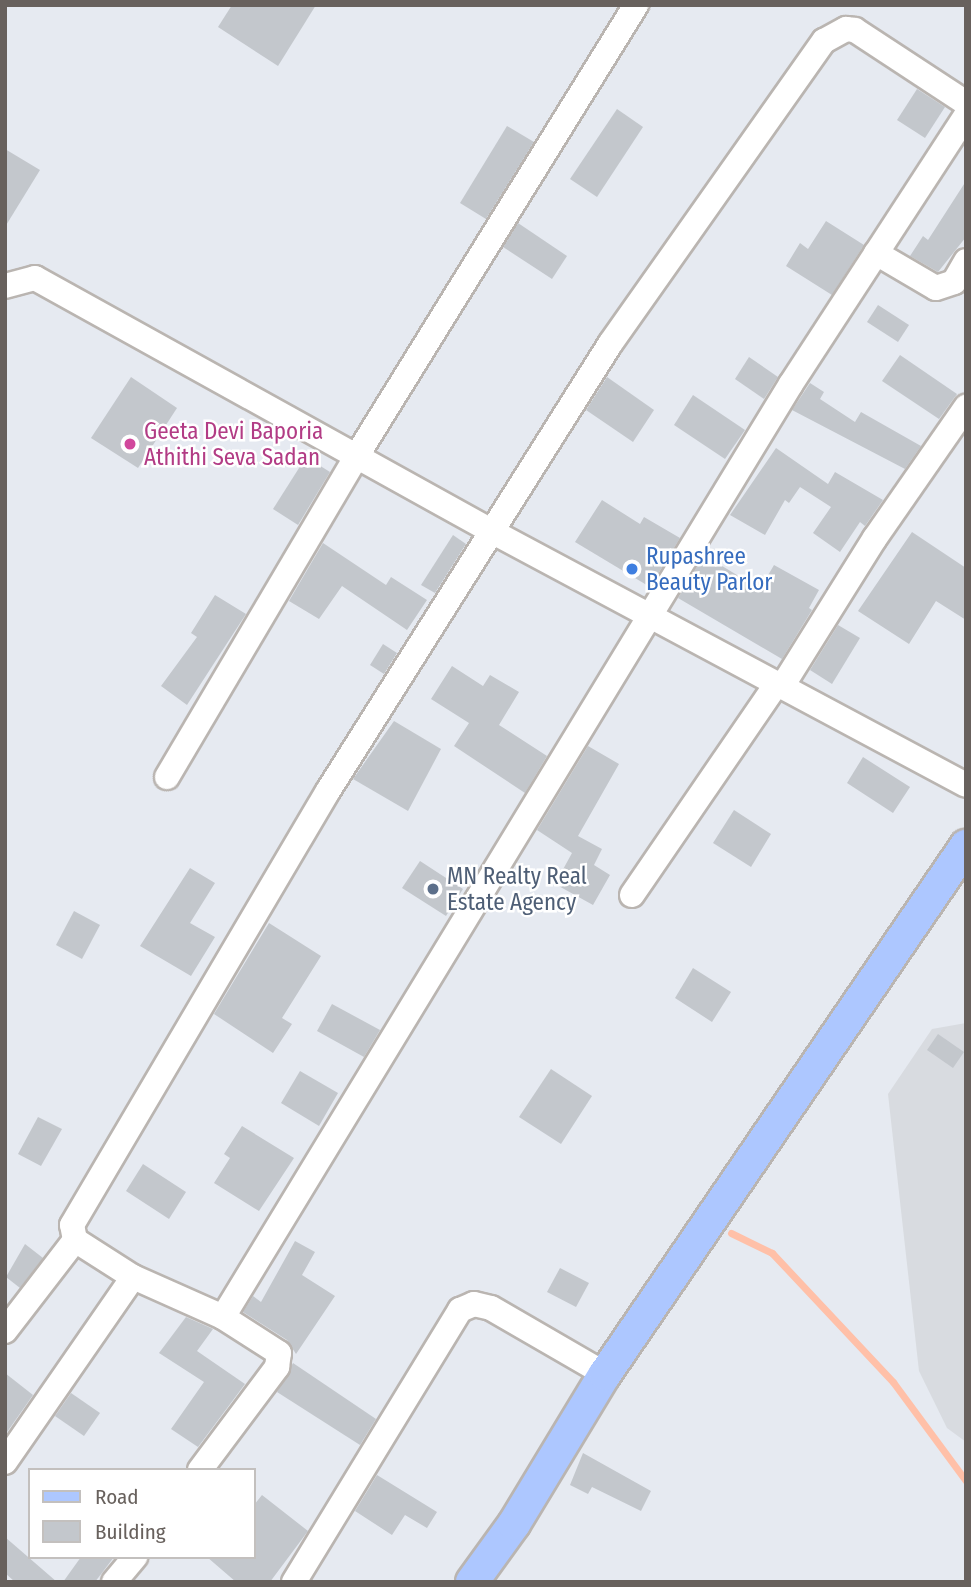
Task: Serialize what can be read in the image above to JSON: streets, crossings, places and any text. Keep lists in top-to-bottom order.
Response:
{
  "places": ["Geeta Devi Baporia Athithi Seva Sadan", "Rupashree Beauty Parlor", "MN Realty Real Estate Agency"],
  "legend": ["Road", "Building"]
}
